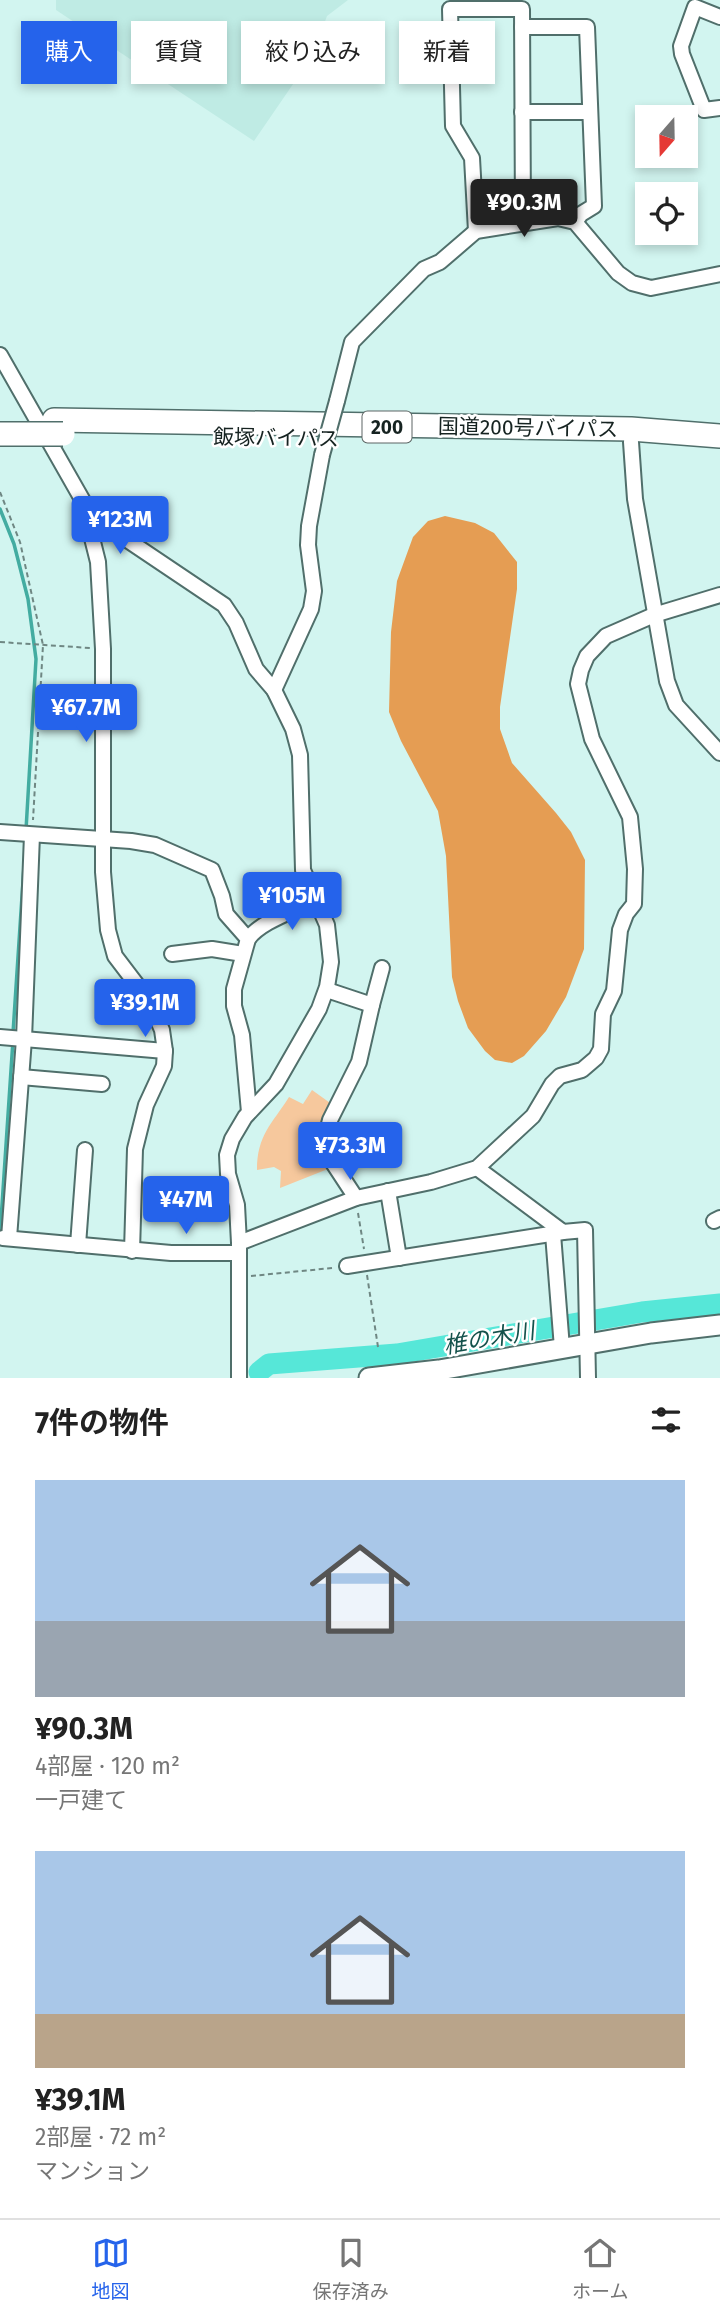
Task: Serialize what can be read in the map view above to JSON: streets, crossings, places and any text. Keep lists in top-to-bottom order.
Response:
{
  "streets": {
    "highway": ["200", "国道200号バイパス", "飯塚バイパス"]
  },
  "crossings": [
    ["国道200号バイパス", "飯塚バイパス"]
  ],
  "water": ["椎の木川"],
  "north": "bottom",
  "page": {
    "chip": [
      "購入",
      "賃貸",
      "絞り込み",
      "新着"
    ],
    "price": [
      "¥90.3M",
      "¥123M",
      "¥67.7M",
      "¥105M",
      "¥39.1M",
      "¥73.3M",
      "¥47M"
    ],
    "heading": "7件の物件",
    "list": [
      {
        "name": "¥90.3M",
        "note": "4部屋 · 120 m² · 一戸建て"
      },
      {
        "name": "¥39.1M",
        "note": "2部屋 · 72 m² · マンション"
      }
    ],
    "tabs": ["地図", "保存済み", "ホーム"]
  }
}
